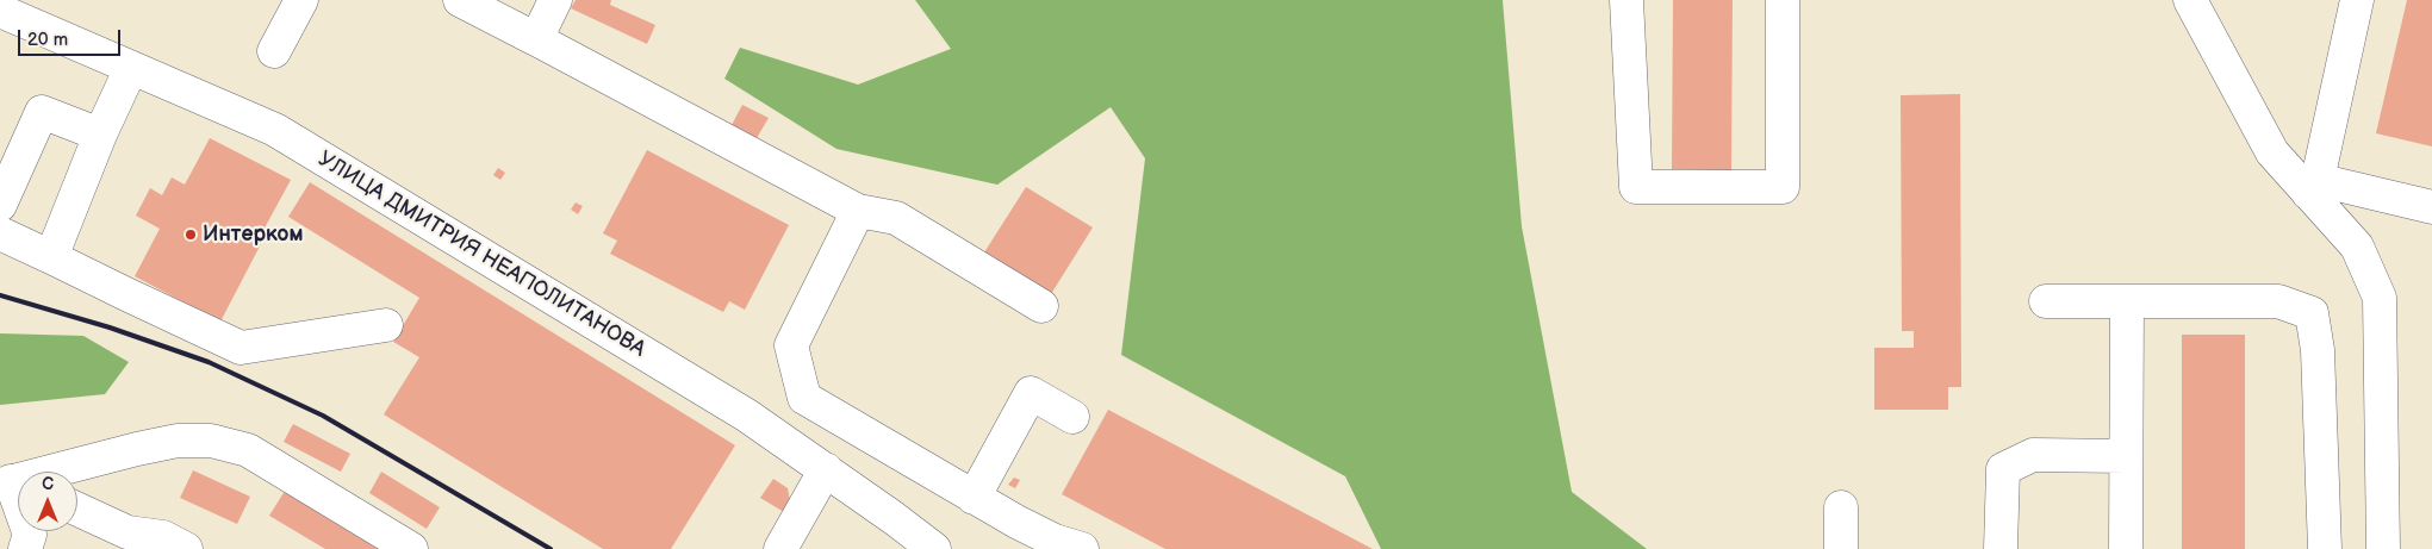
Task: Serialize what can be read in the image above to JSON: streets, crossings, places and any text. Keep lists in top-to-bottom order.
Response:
{
  "streets": {
    "street": ["УЛИЦА ДМИТРИЯ НЕАПОЛИТАНОВА"]
  },
  "places": ["Интерком"],
  "scale_bar": "20 m",
  "north": "top"
}
